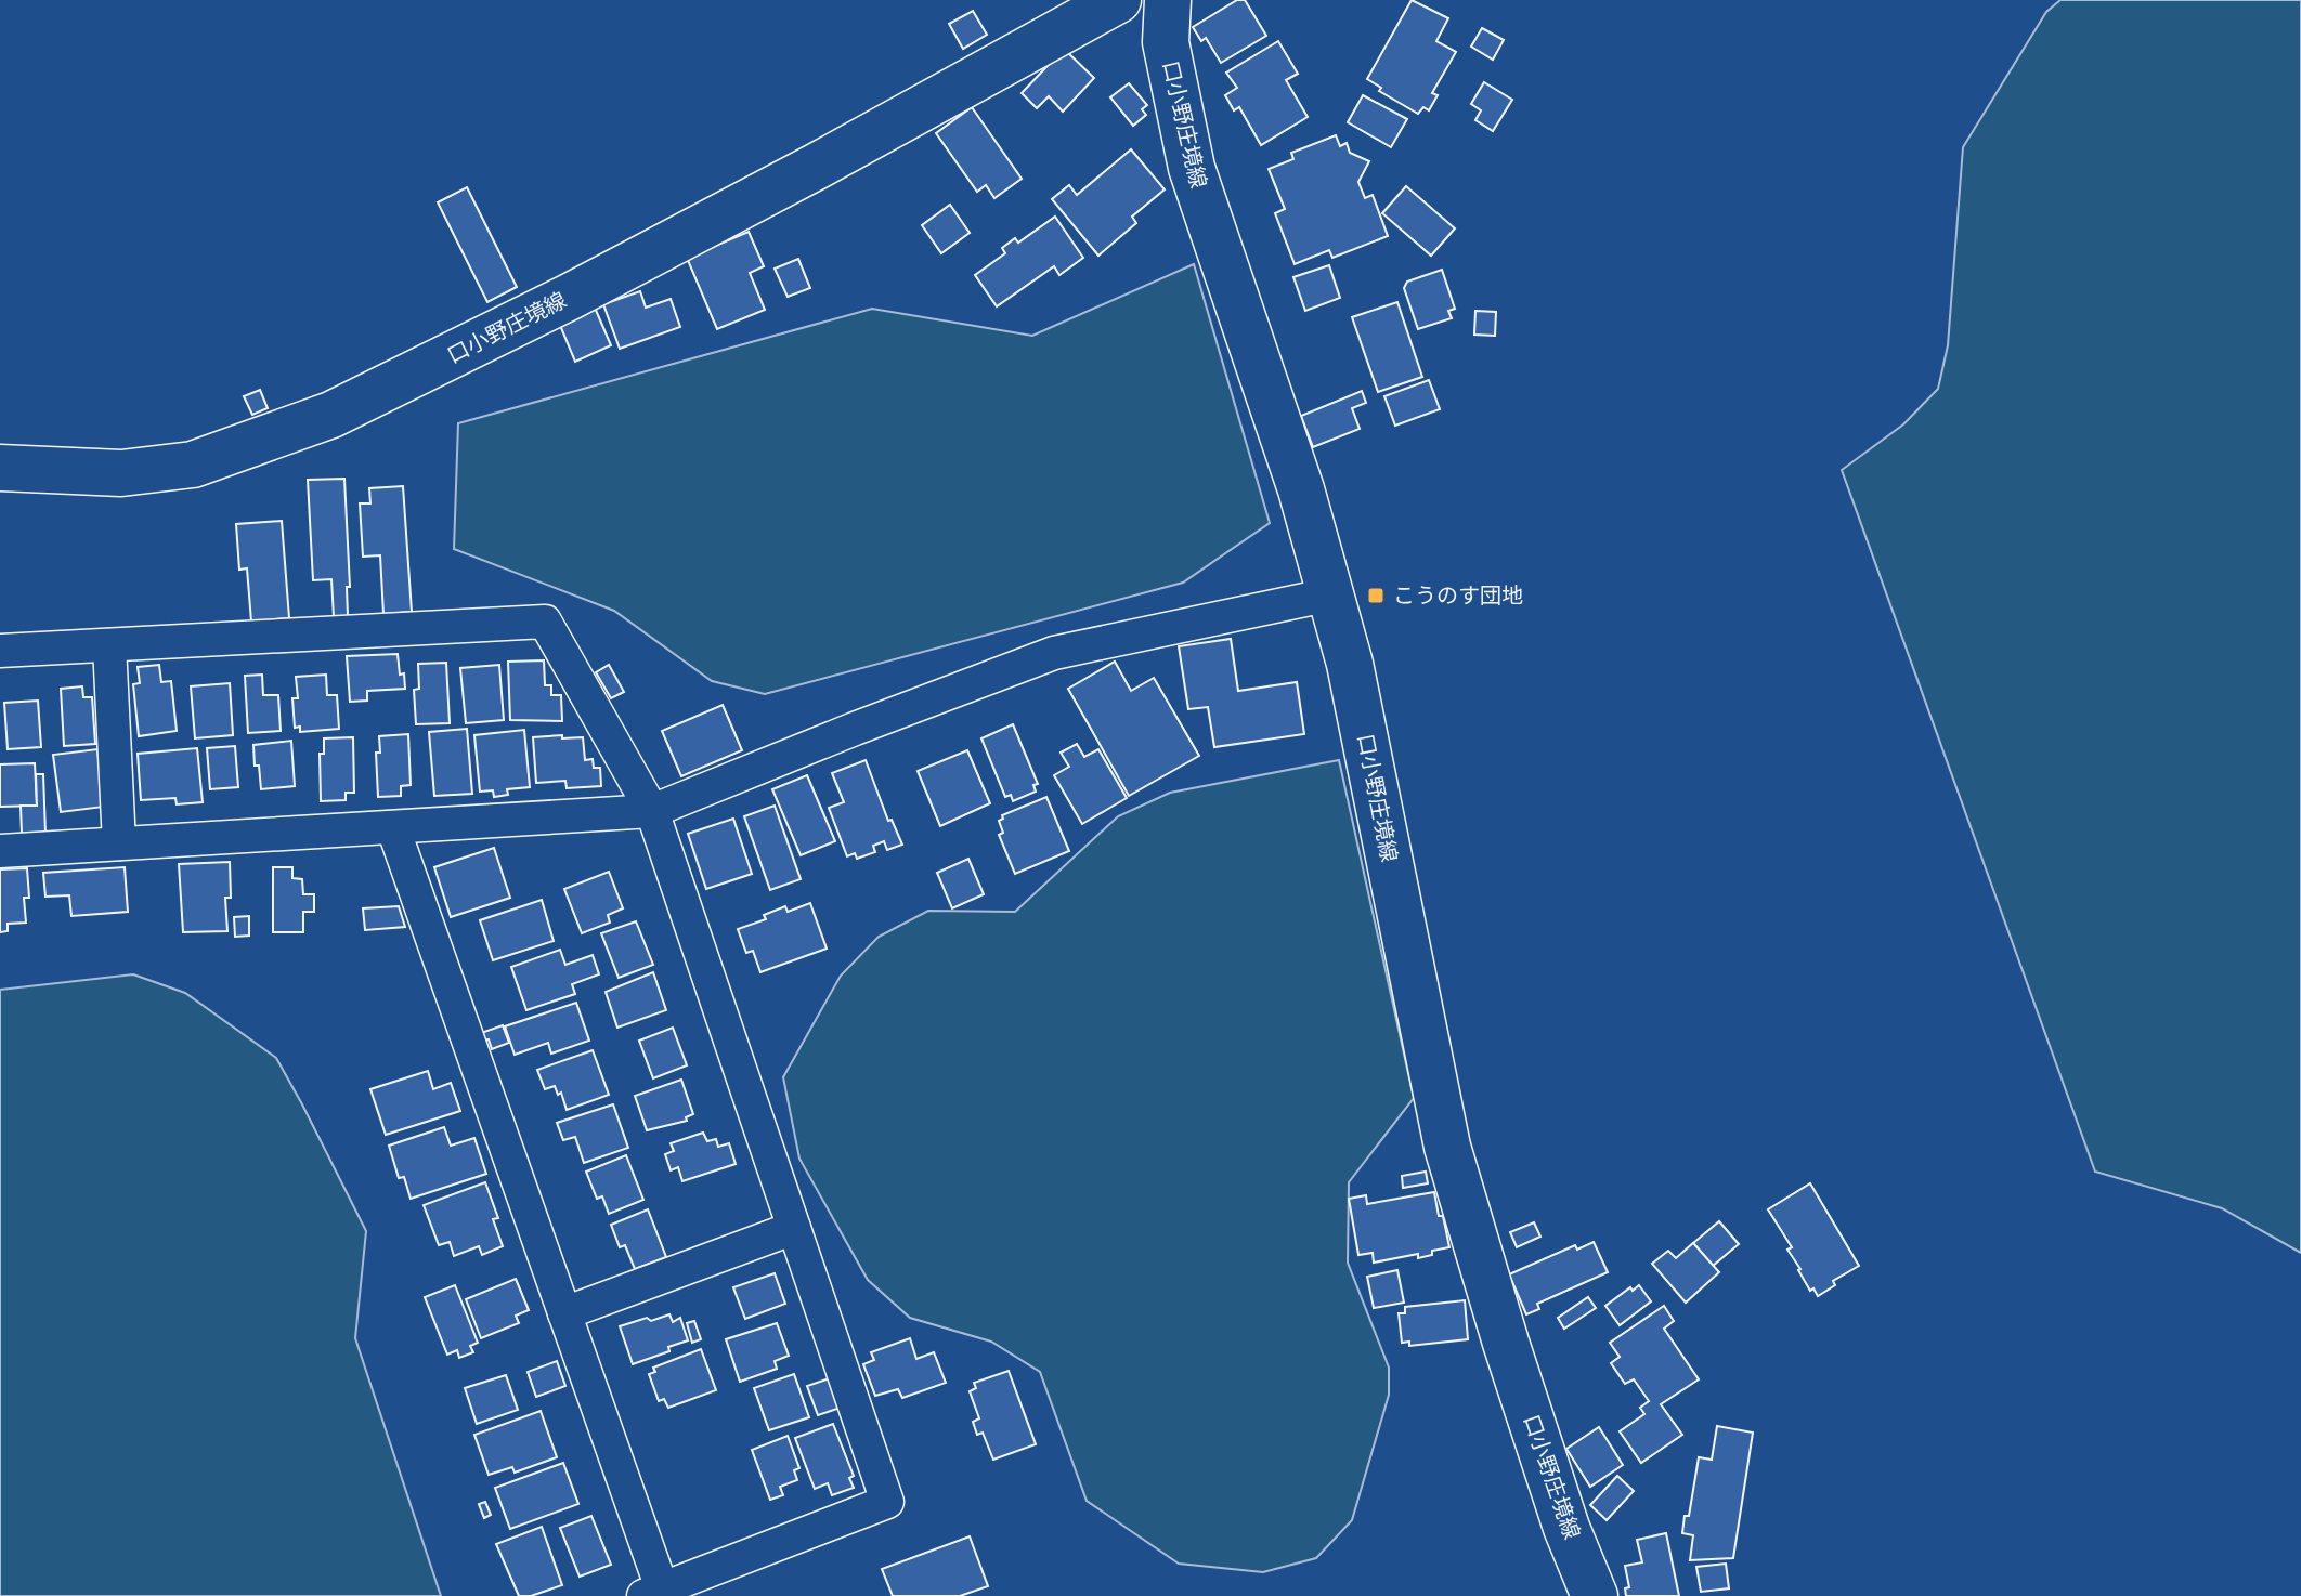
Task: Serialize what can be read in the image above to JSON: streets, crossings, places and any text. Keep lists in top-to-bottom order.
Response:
{
  "streets": {
    "main road": ["口小野庄境線"]
  },
  "places": {
    "transit": ["こうのす団地"]
  }
}
